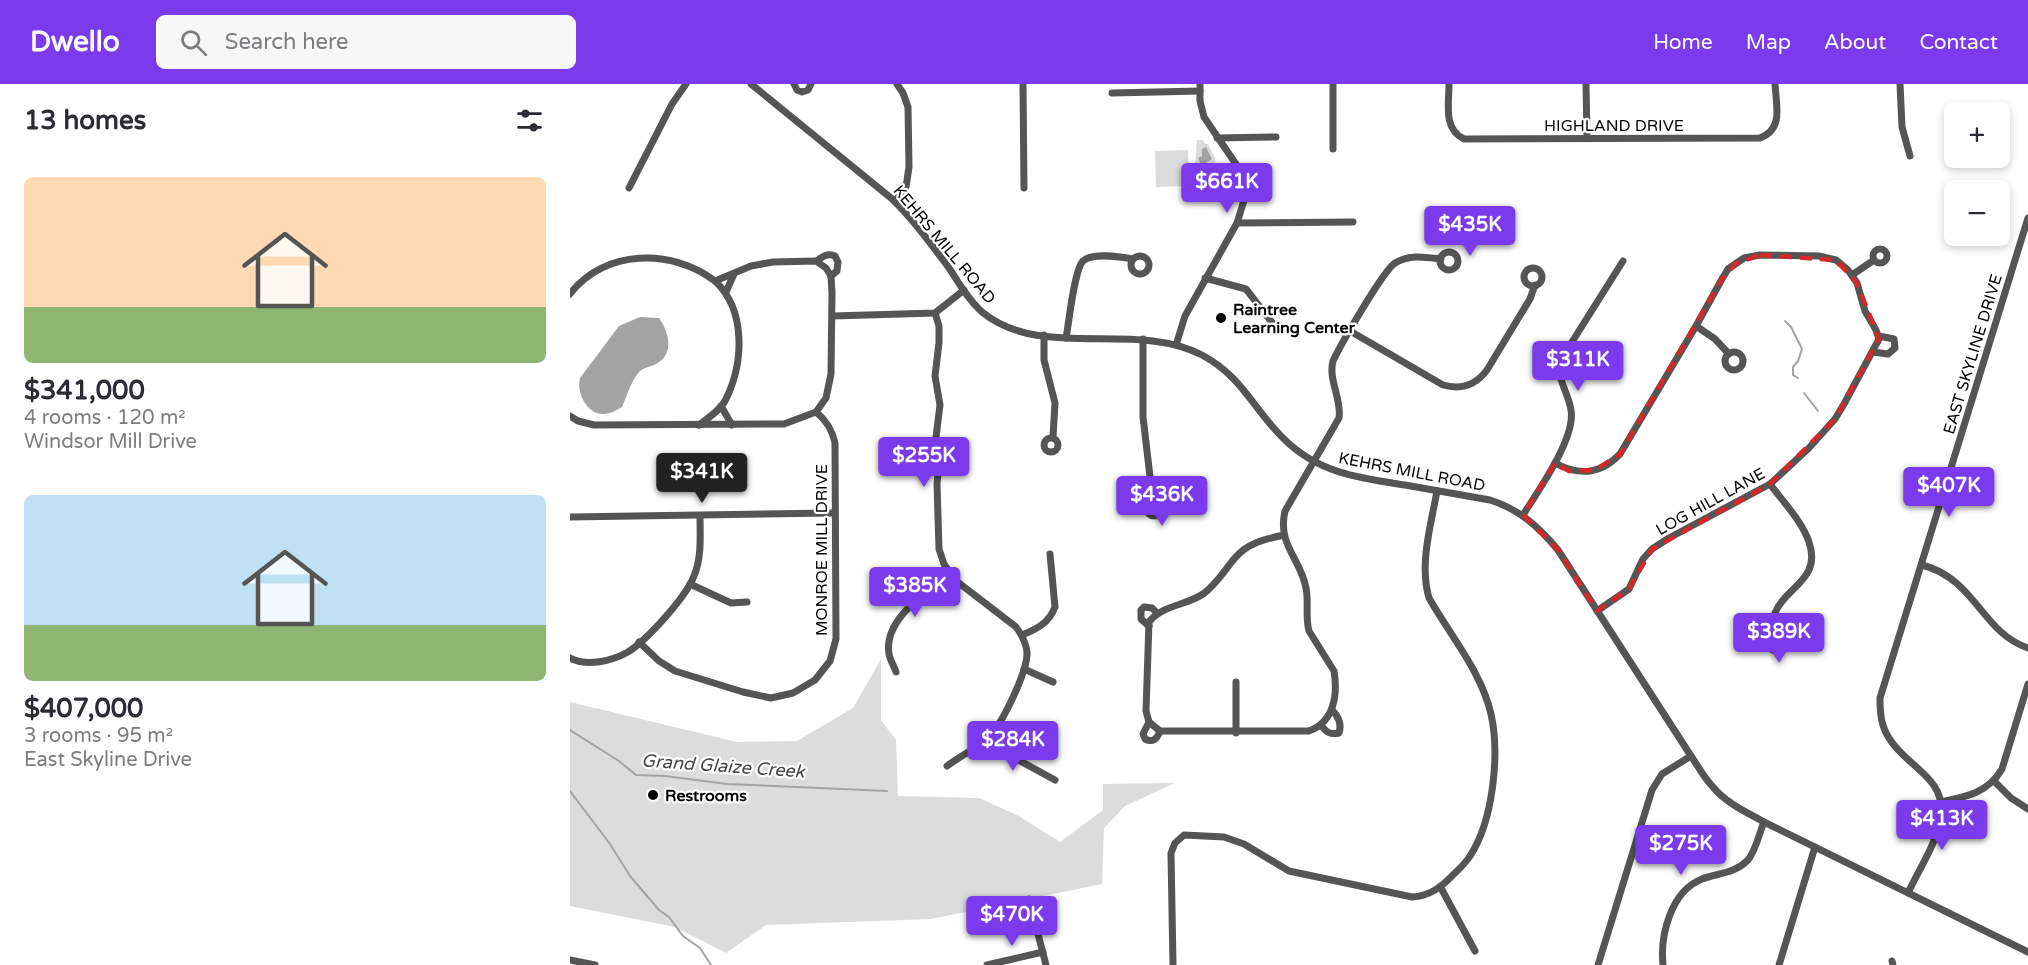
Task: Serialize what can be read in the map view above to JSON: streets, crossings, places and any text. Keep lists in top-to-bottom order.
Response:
{
  "streets": {
    "street": [
      "HIGHLAND DRIVE",
      "KEHRS MILL ROAD",
      "EAST SKYLINE DRIVE",
      "LOG HILL LANE",
      "MONROE MILL DRIVE"
    ]
  },
  "crossings": [
    ["KEHRS MILL ROAD", "LOG HILL LANE"]
  ],
  "water": ["Grand Glaize Creek"],
  "places": ["Raintree Learning Center", "Restrooms"],
  "page": {
    "header": "Dwello",
    "search": "Search here",
    "nav": [
      "Home",
      "Map",
      "About",
      "Contact"
    ],
    "heading": "13 homes",
    "map_buttons": ["+", "−"],
    "list": [
      {
        "name": "$341,000",
        "note": "4 rooms · 120 m² · Windsor Mill Drive"
      },
      {
        "name": "$407,000",
        "note": "3 rooms · 95 m² · East Skyline Drive"
      }
    ],
    "price": [
      "$661K",
      "$435K",
      "$311K",
      "$255K",
      "$341K",
      "$407K",
      "$436K",
      "$385K",
      "$389K",
      "$284K",
      "$413K",
      "$275K",
      "$470K"
    ]
  }
}
